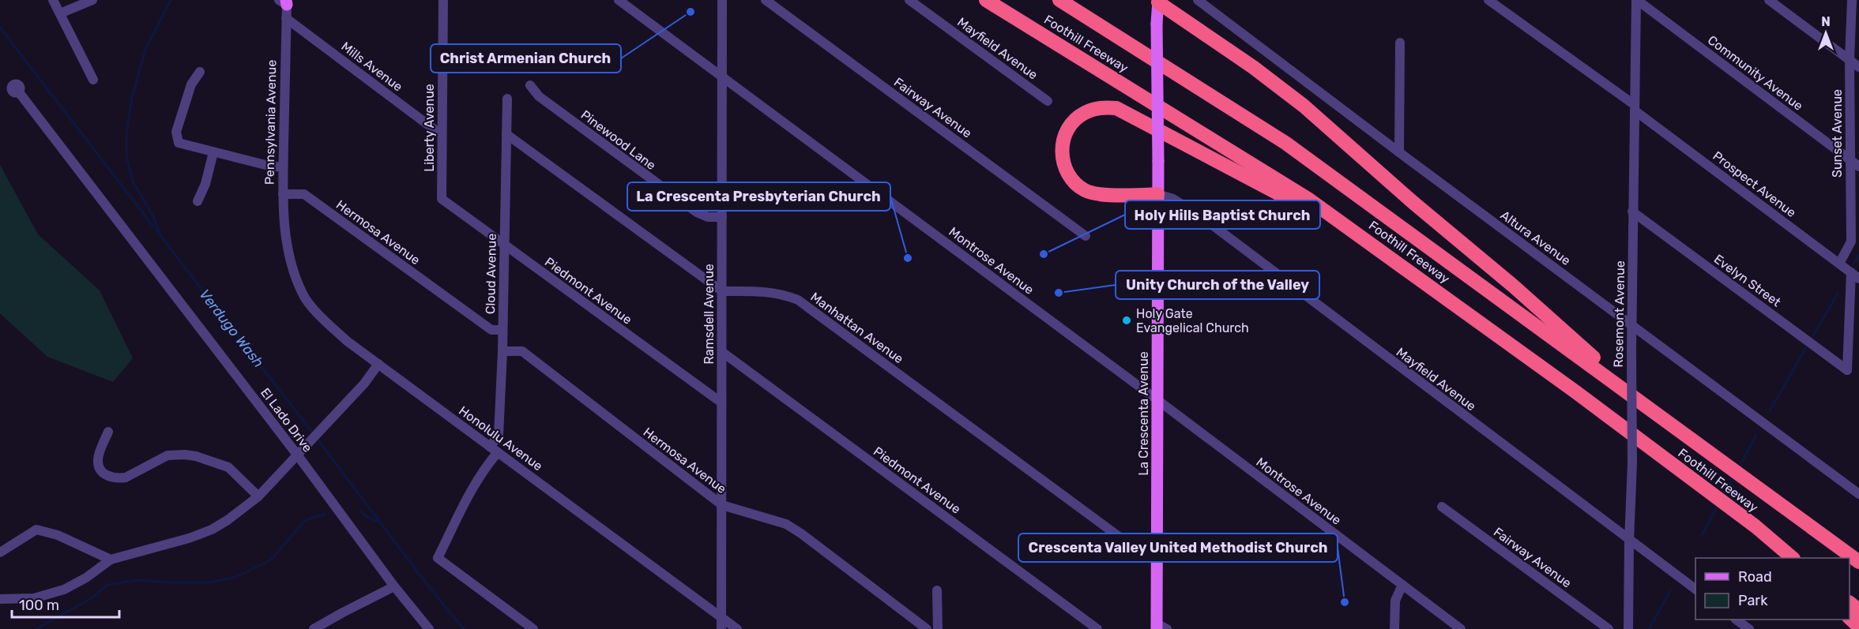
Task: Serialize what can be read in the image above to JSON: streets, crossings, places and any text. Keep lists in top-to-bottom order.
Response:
{
  "streets": {
    "highway": ["Foothill Freeway"],
    "main road": ["La Crescenta Avenue"],
    "street": [
      "Mayfield Avenue",
      "Mills Avenue",
      "Community Avenue",
      "Fairway Avenue",
      "Pennsylvania Avenue",
      "Liberty Avenue",
      "Sunset Avenue",
      "Pinewood Lane",
      "Prospect Avenue",
      "Hermosa Avenue",
      "Altura Avenue",
      "Montrose Avenue",
      "Cloud Avenue",
      "Evelyn Street",
      "Piedmont Avenue",
      "Ramsdell Avenue",
      "Rosemont Avenue",
      "Manhattan Avenue",
      "El Lado Drive",
      "Honolulu Avenue"
    ]
  },
  "crossings": [
    ["Mayfield Avenue", "Rosemont Avenue"],
    ["Mayfield Avenue", "La Crescenta Avenue"],
    ["Mills Avenue", "Pennsylvania Avenue"],
    ["Mills Avenue", "Liberty Avenue"],
    ["Community Avenue", "Sunset Avenue"],
    ["Community Avenue", "Rosemont Avenue"],
    ["Pennsylvania Avenue", "Hermosa Avenue"],
    ["Pennsylvania Avenue", "Honolulu Avenue"],
    ["Liberty Avenue", "Piedmont Avenue"],
    ["Sunset Avenue", "Prospect Avenue"],
    ["Pinewood Lane", "Ramsdell Avenue"],
    ["Prospect Avenue", "Evelyn Street"],
    ["Prospect Avenue", "Rosemont Avenue"],
    ["Hermosa Avenue", "Cloud Avenue"],
    ["Hermosa Avenue", "Ramsdell Avenue"],
    ["Altura Avenue", "Rosemont Avenue"],
    ["Montrose Avenue", "Ramsdell Avenue"],
    ["Montrose Avenue", "La Crescenta Avenue"],
    ["Cloud Avenue", "Piedmont Avenue"],
    ["Cloud Avenue", "Honolulu Avenue"],
    ["Evelyn Street", "Rosemont Avenue"],
    ["Piedmont Avenue", "Ramsdell Avenue"],
    ["Ramsdell Avenue", "Manhattan Avenue"],
    ["Ramsdell Avenue", "Honolulu Avenue"],
    ["Manhattan Avenue", "La Crescenta Avenue"]
  ],
  "water": ["Verdugo Wash"],
  "places": [
    "Christ Armenian Church",
    "Holy Hills Baptist Church",
    "La Crescenta Presbyterian Church",
    "Unity Church of the Valley",
    "Holy Gate Evangelical Church",
    "Crescenta Valley United Methodist Church"
  ],
  "legend": ["Road", "Park"],
  "scale_bar": "100 m",
  "north": "top"
}
